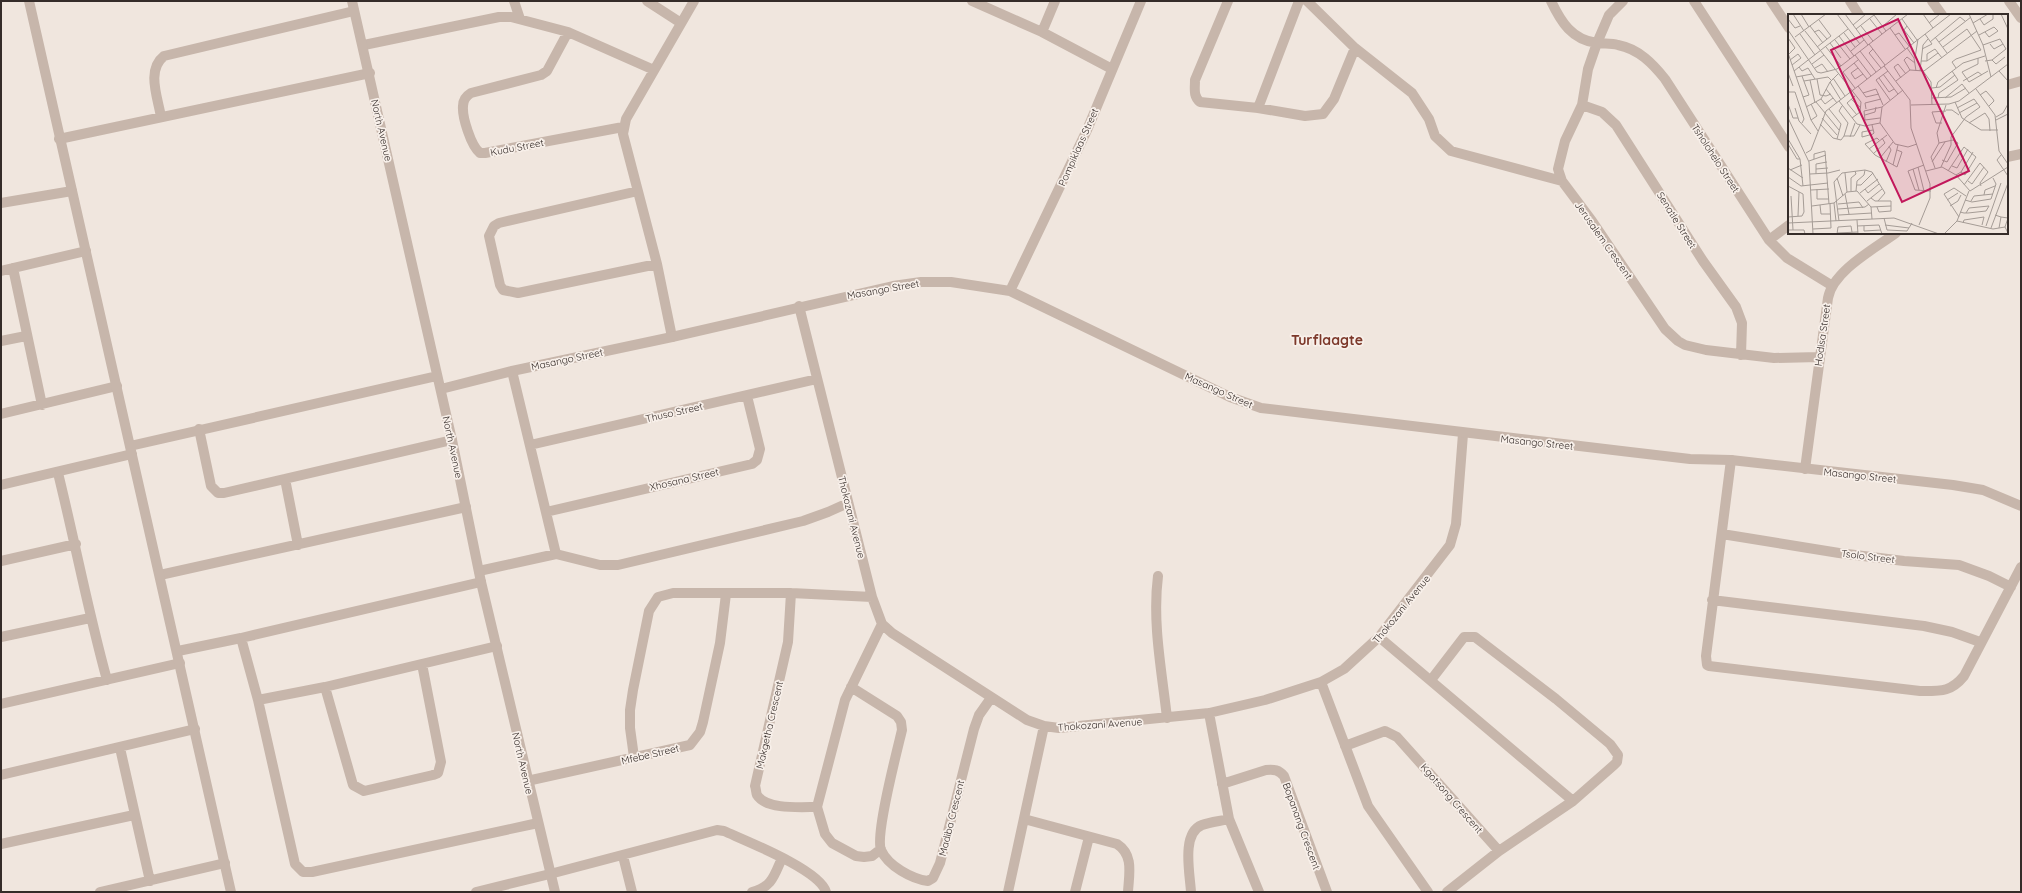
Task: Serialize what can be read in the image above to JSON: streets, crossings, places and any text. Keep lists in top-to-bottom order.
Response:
{
  "streets": {
    "street": [
      "North Avenue",
      "Kudu Street",
      "Pompiklaas Street",
      "Tsholohelo Street",
      "Senatle Street",
      "Jerusalem Crescent",
      "Masango Street",
      "Hodisa Street",
      "Thuso Street",
      "Xhosana Street",
      "Thokozani Avenue",
      "Tsolo Street",
      "Makgetha Crescent",
      "Mfebe Street",
      "Kgotsong Crescent",
      "Madiba Crescent",
      "Bopanang Crescent"
    ]
  },
  "crossings": [
    ["North Avenue", "Masango Street"],
    ["North Avenue", "Mfebe Street"],
    ["Pompiklaas Street", "Masango Street"],
    ["Tsholohelo Street", "Jerusalem Crescent"],
    ["Tsholohelo Street", "Hodisa Street"],
    ["Senatle Street", "Jerusalem Crescent"],
    ["Jerusalem Crescent", "Hodisa Street"],
    ["Masango Street", "Hodisa Street"],
    ["Masango Street", "Thokozani Avenue"],
    ["Thuso Street", "Xhosana Street"],
    ["Thuso Street", "Thokozani Avenue"],
    ["Thokozani Avenue", "Madiba Crescent"]
  ],
  "districts": ["Turflaagte"]
}
